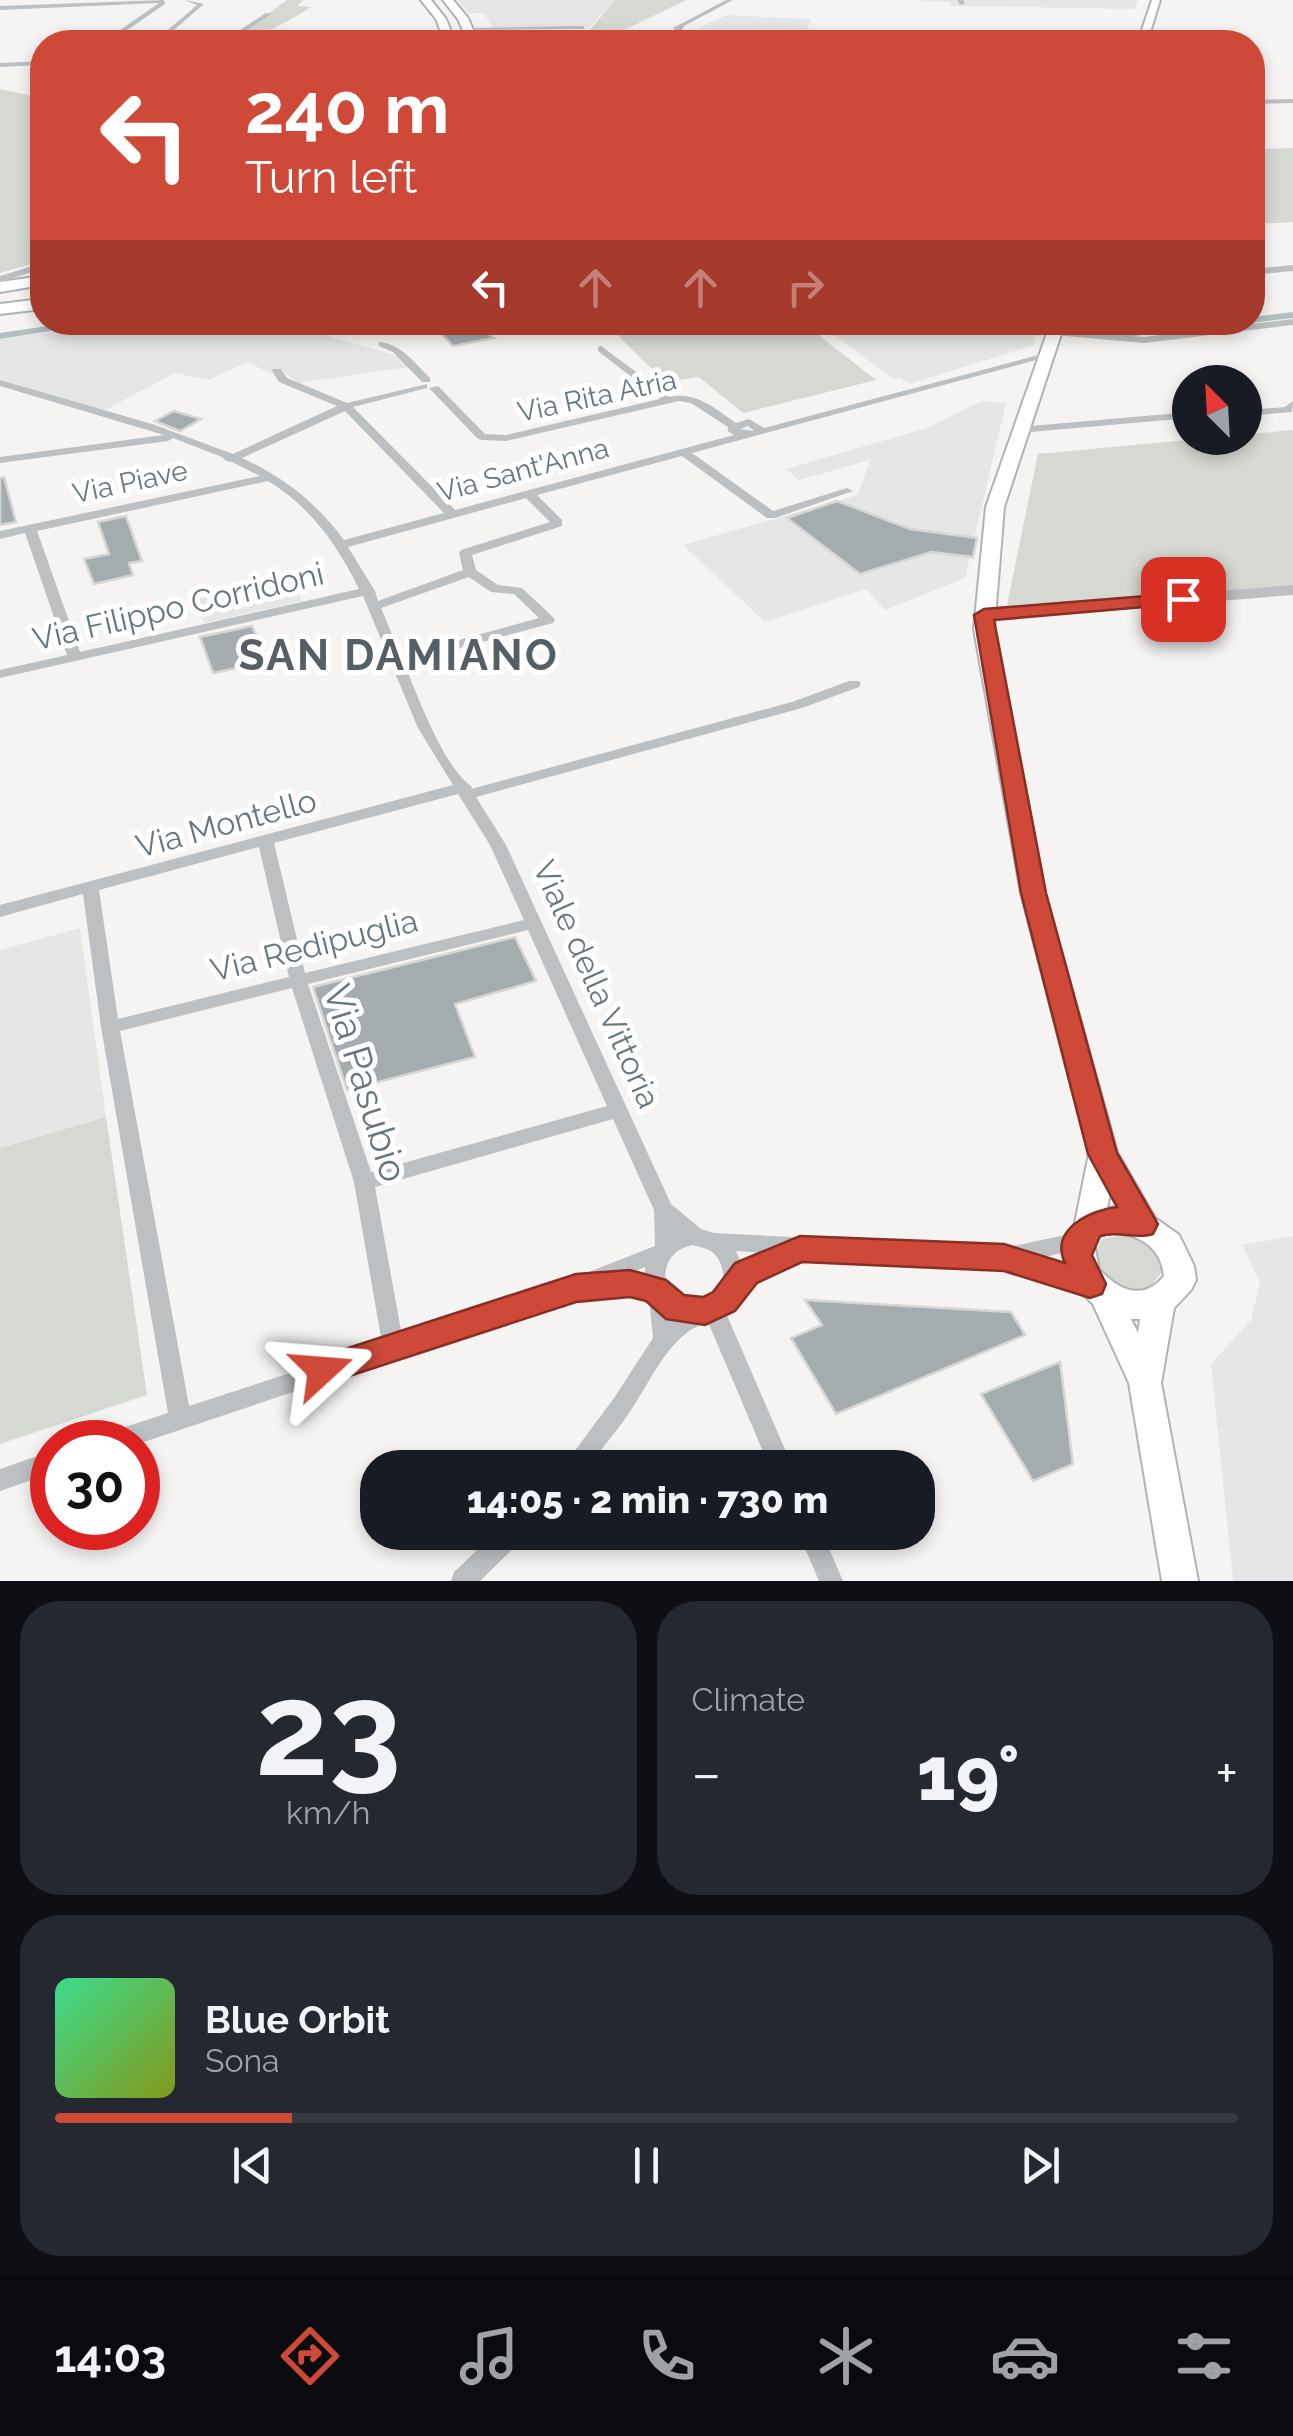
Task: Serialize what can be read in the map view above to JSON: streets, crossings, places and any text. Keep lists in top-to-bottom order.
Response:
{
  "streets": {
    "street": [
      "Via Rita Atria",
      "Via Sant'Anna",
      "Via Piave",
      "Via Filippo Corridoni",
      "Via Montello",
      "Via Redipuglia",
      "Viale della Vittoria",
      "Via Pasubio"
    ]
  },
  "crossings": [
    ["Via Rita Atria", "Via Sant'Anna"],
    ["Via Sant'Anna", "Viale della Vittoria"],
    ["Via Piave", "Viale della Vittoria"],
    ["Via Filippo Corridoni", "Viale della Vittoria"],
    ["Via Montello", "Viale della Vittoria"],
    ["Via Montello", "Via Pasubio"],
    ["Via Redipuglia", "Viale della Vittoria"],
    ["Via Redipuglia", "Via Pasubio"]
  ],
  "districts": ["SAN DAMIANO"],
  "north": "top left",
  "page": {
    "turn": ["240 m", "Turn left"],
    "limit": "30",
    "trip": "14:05 · 2 min · 730 m",
    "tile": [
      ["23", "km/h"],
      "Climate"
    ],
    "heat": ["−", "19°", "+"],
    "song": ["Blue Orbit", "Sona"],
    "tabs": "14:03"
  }
}
